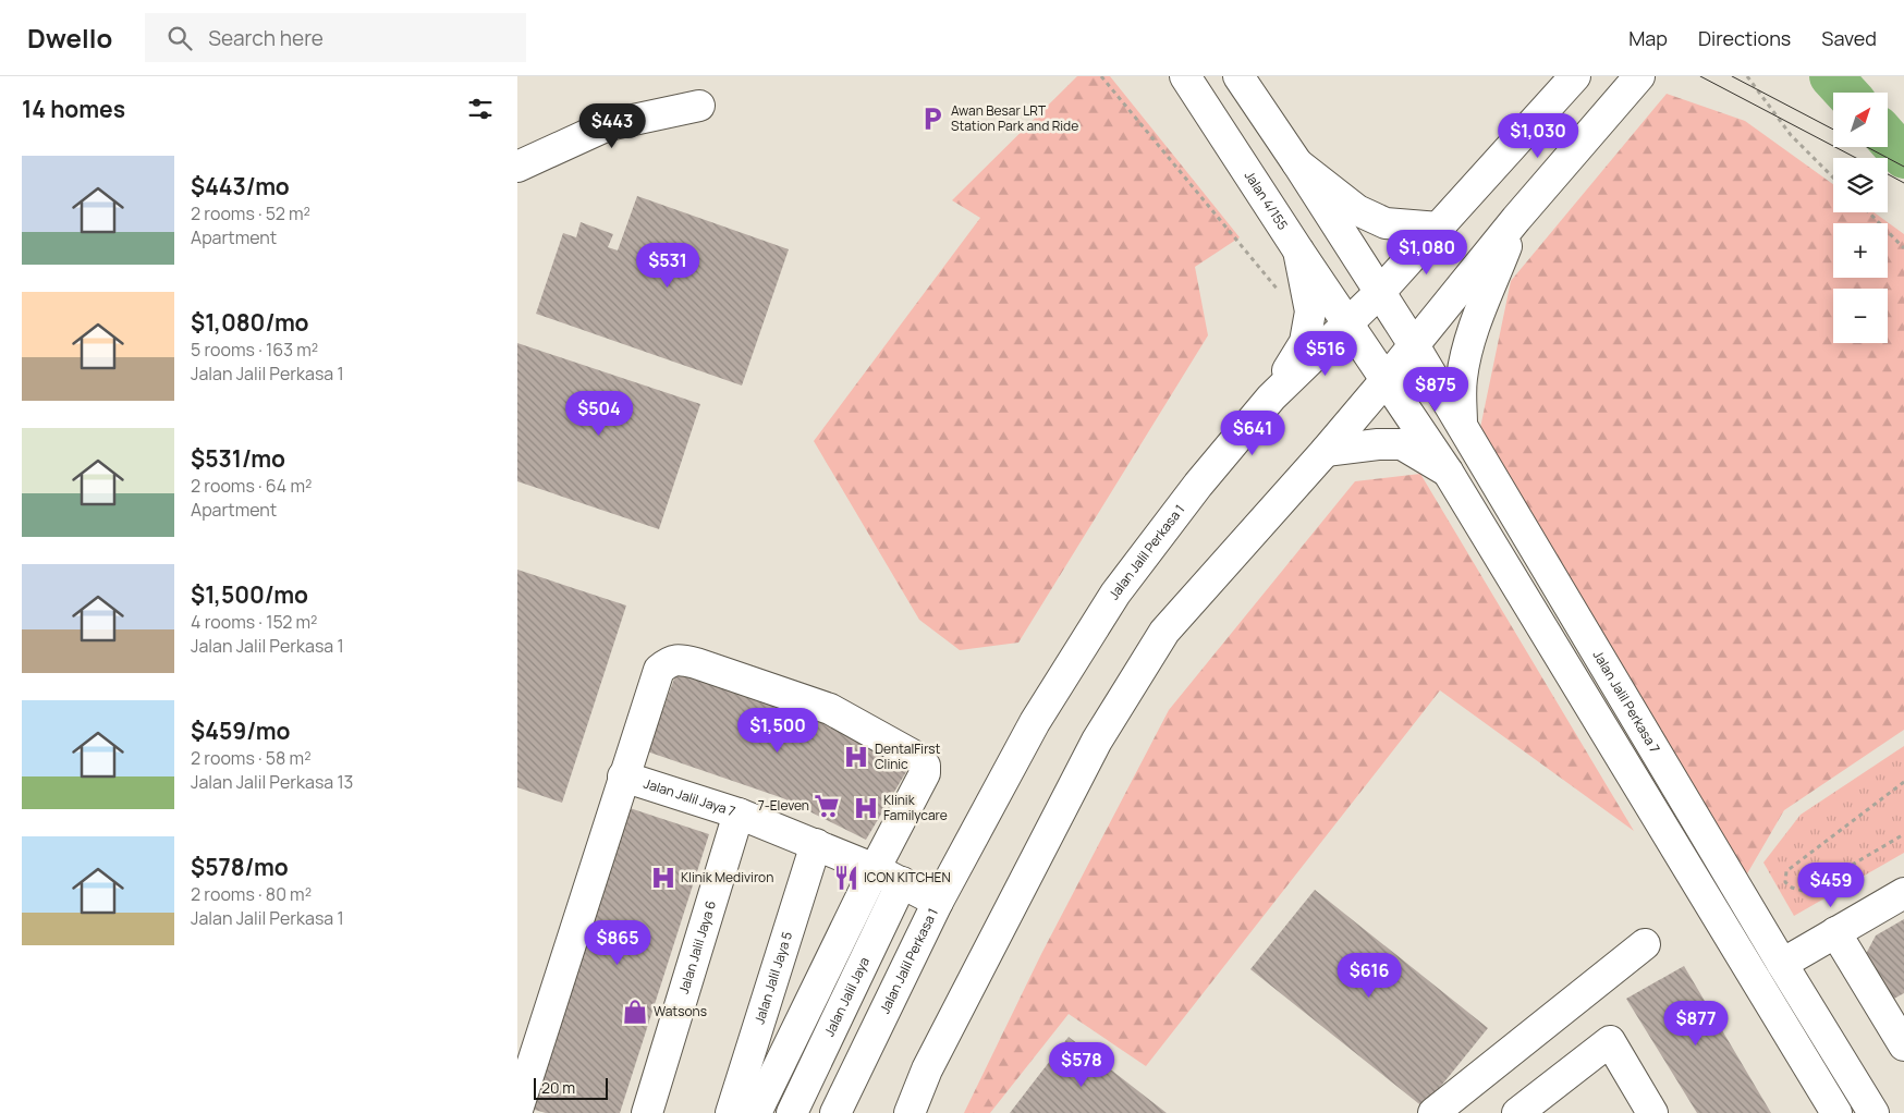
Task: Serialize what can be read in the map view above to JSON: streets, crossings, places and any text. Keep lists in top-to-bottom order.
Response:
{
  "streets": {
    "main road": [
      "Jalan 4/155",
      "Jalan Jalil Perkasa 1",
      "Jalan Jalil Perkasa 7",
      "Jalan Jalil Jaya 7",
      "Jalan Jalil Jaya 6",
      "Jalan Jalil Jaya 5",
      "Jalan Jalil Jaya"
    ]
  },
  "crossings": [
    ["Jalan 4/155", "Jalan Jalil Perkasa 1"],
    ["Jalan Jalil Perkasa 1", "Jalan Jalil Perkasa 7"],
    ["Jalan Jalil Perkasa 1", "Jalan Jalil Jaya 7"],
    ["Jalan Jalil Jaya 7", "Jalan Jalil Jaya 6"],
    ["Jalan Jalil Jaya 7", "Jalan Jalil Jaya 5"],
    ["Jalan Jalil Jaya 7", "Jalan Jalil Jaya"]
  ],
  "places": {
    "parking": ["Awan Besar LRT Station Park and Ride"],
    "hospital": ["DentalFirst Clinic", "Klinik Familycare", "Klinik Mediviron"],
    "supermarket": ["7-Eleven"],
    "restaurant": ["ICON KITCHEN"],
    "shop": ["Watsons"]
  },
  "scale_bar": "20 m",
  "north": "top right",
  "page": {
    "header": "Dwello",
    "search": "Search here",
    "nav": ["Map", "Directions", "Saved"],
    "heading": "14 homes",
    "map_buttons": ["+", "−"],
    "price": [
      "$443",
      "$1,030",
      "$1,080",
      "$531",
      "$516",
      "$875",
      "$504",
      "$641",
      "$1,500",
      "$459",
      "$865",
      "$616",
      "$877",
      "$578"
    ],
    "list": [
      {
        "name": "$443/mo",
        "note": "2 rooms · 52 m² · Apartment"
      },
      {
        "name": "$1,080/mo",
        "note": "5 rooms · 163 m² · Jalan Jalil Perkasa 1"
      },
      {
        "name": "$531/mo",
        "note": "2 rooms · 64 m² · Apartment"
      },
      {
        "name": "$1,500/mo",
        "note": "4 rooms · 152 m² · Jalan Jalil Perkasa 1"
      },
      {
        "name": "$459/mo",
        "note": "2 rooms · 58 m² · Jalan Jalil Perkasa 13"
      },
      {
        "name": "$578/mo",
        "note": "2 rooms · 80 m² · Jalan Jalil Perkasa 1"
      }
    ],
    "scale": "20 m"
  }
}
